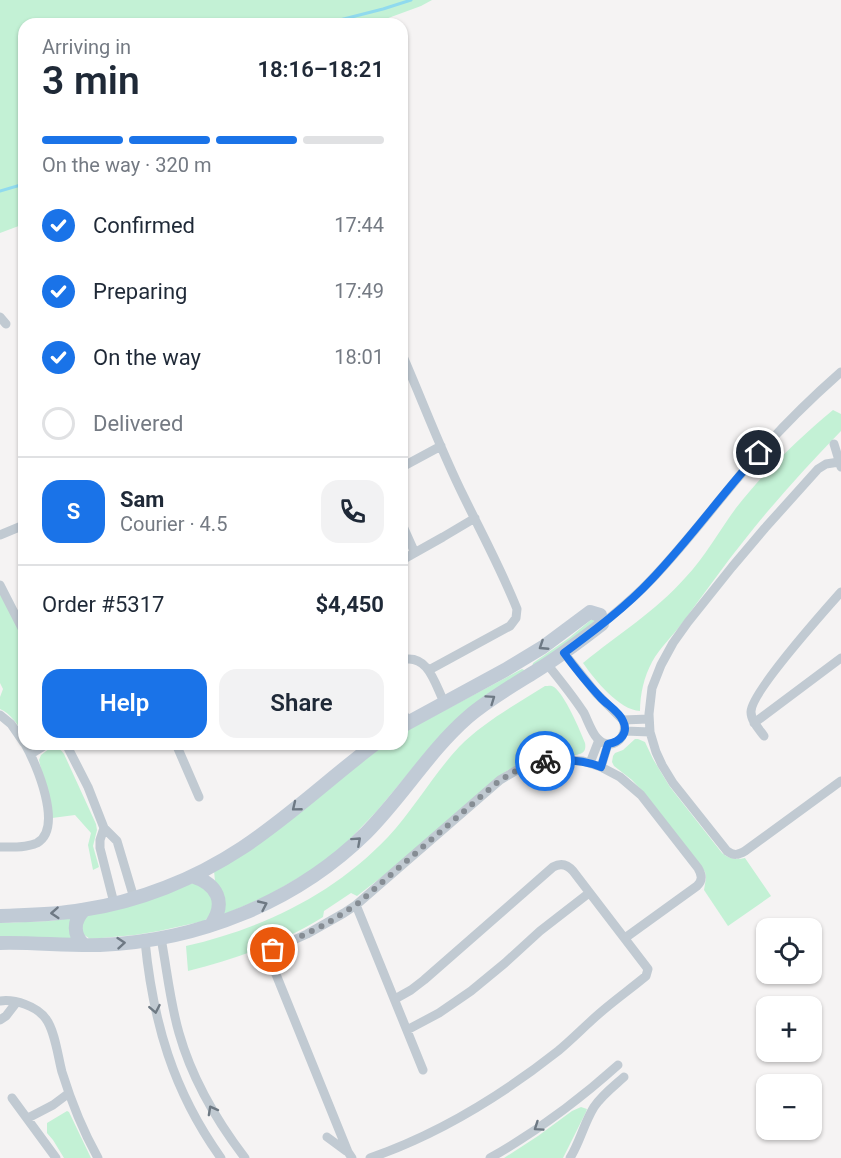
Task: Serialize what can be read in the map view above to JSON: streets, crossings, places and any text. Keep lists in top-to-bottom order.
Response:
{
  "page": {
    "heading": ["3 min", "Arriving in", "18:16–18:21"],
    "panel": [
      "Sam",
      "Courier · 4.5",
      "Order #5317",
      "$4,450"
    ],
    "bar": "On the way · 320 m",
    "list": [
      ["Confirmed", "17:44"],
      ["Preparing", "17:49"],
      ["On the way", "18:01"],
      "Delivered"
    ],
    "round": "S",
    "buttons": ["Help", "Share"],
    "map_buttons": ["+", "−"]
  }
}
